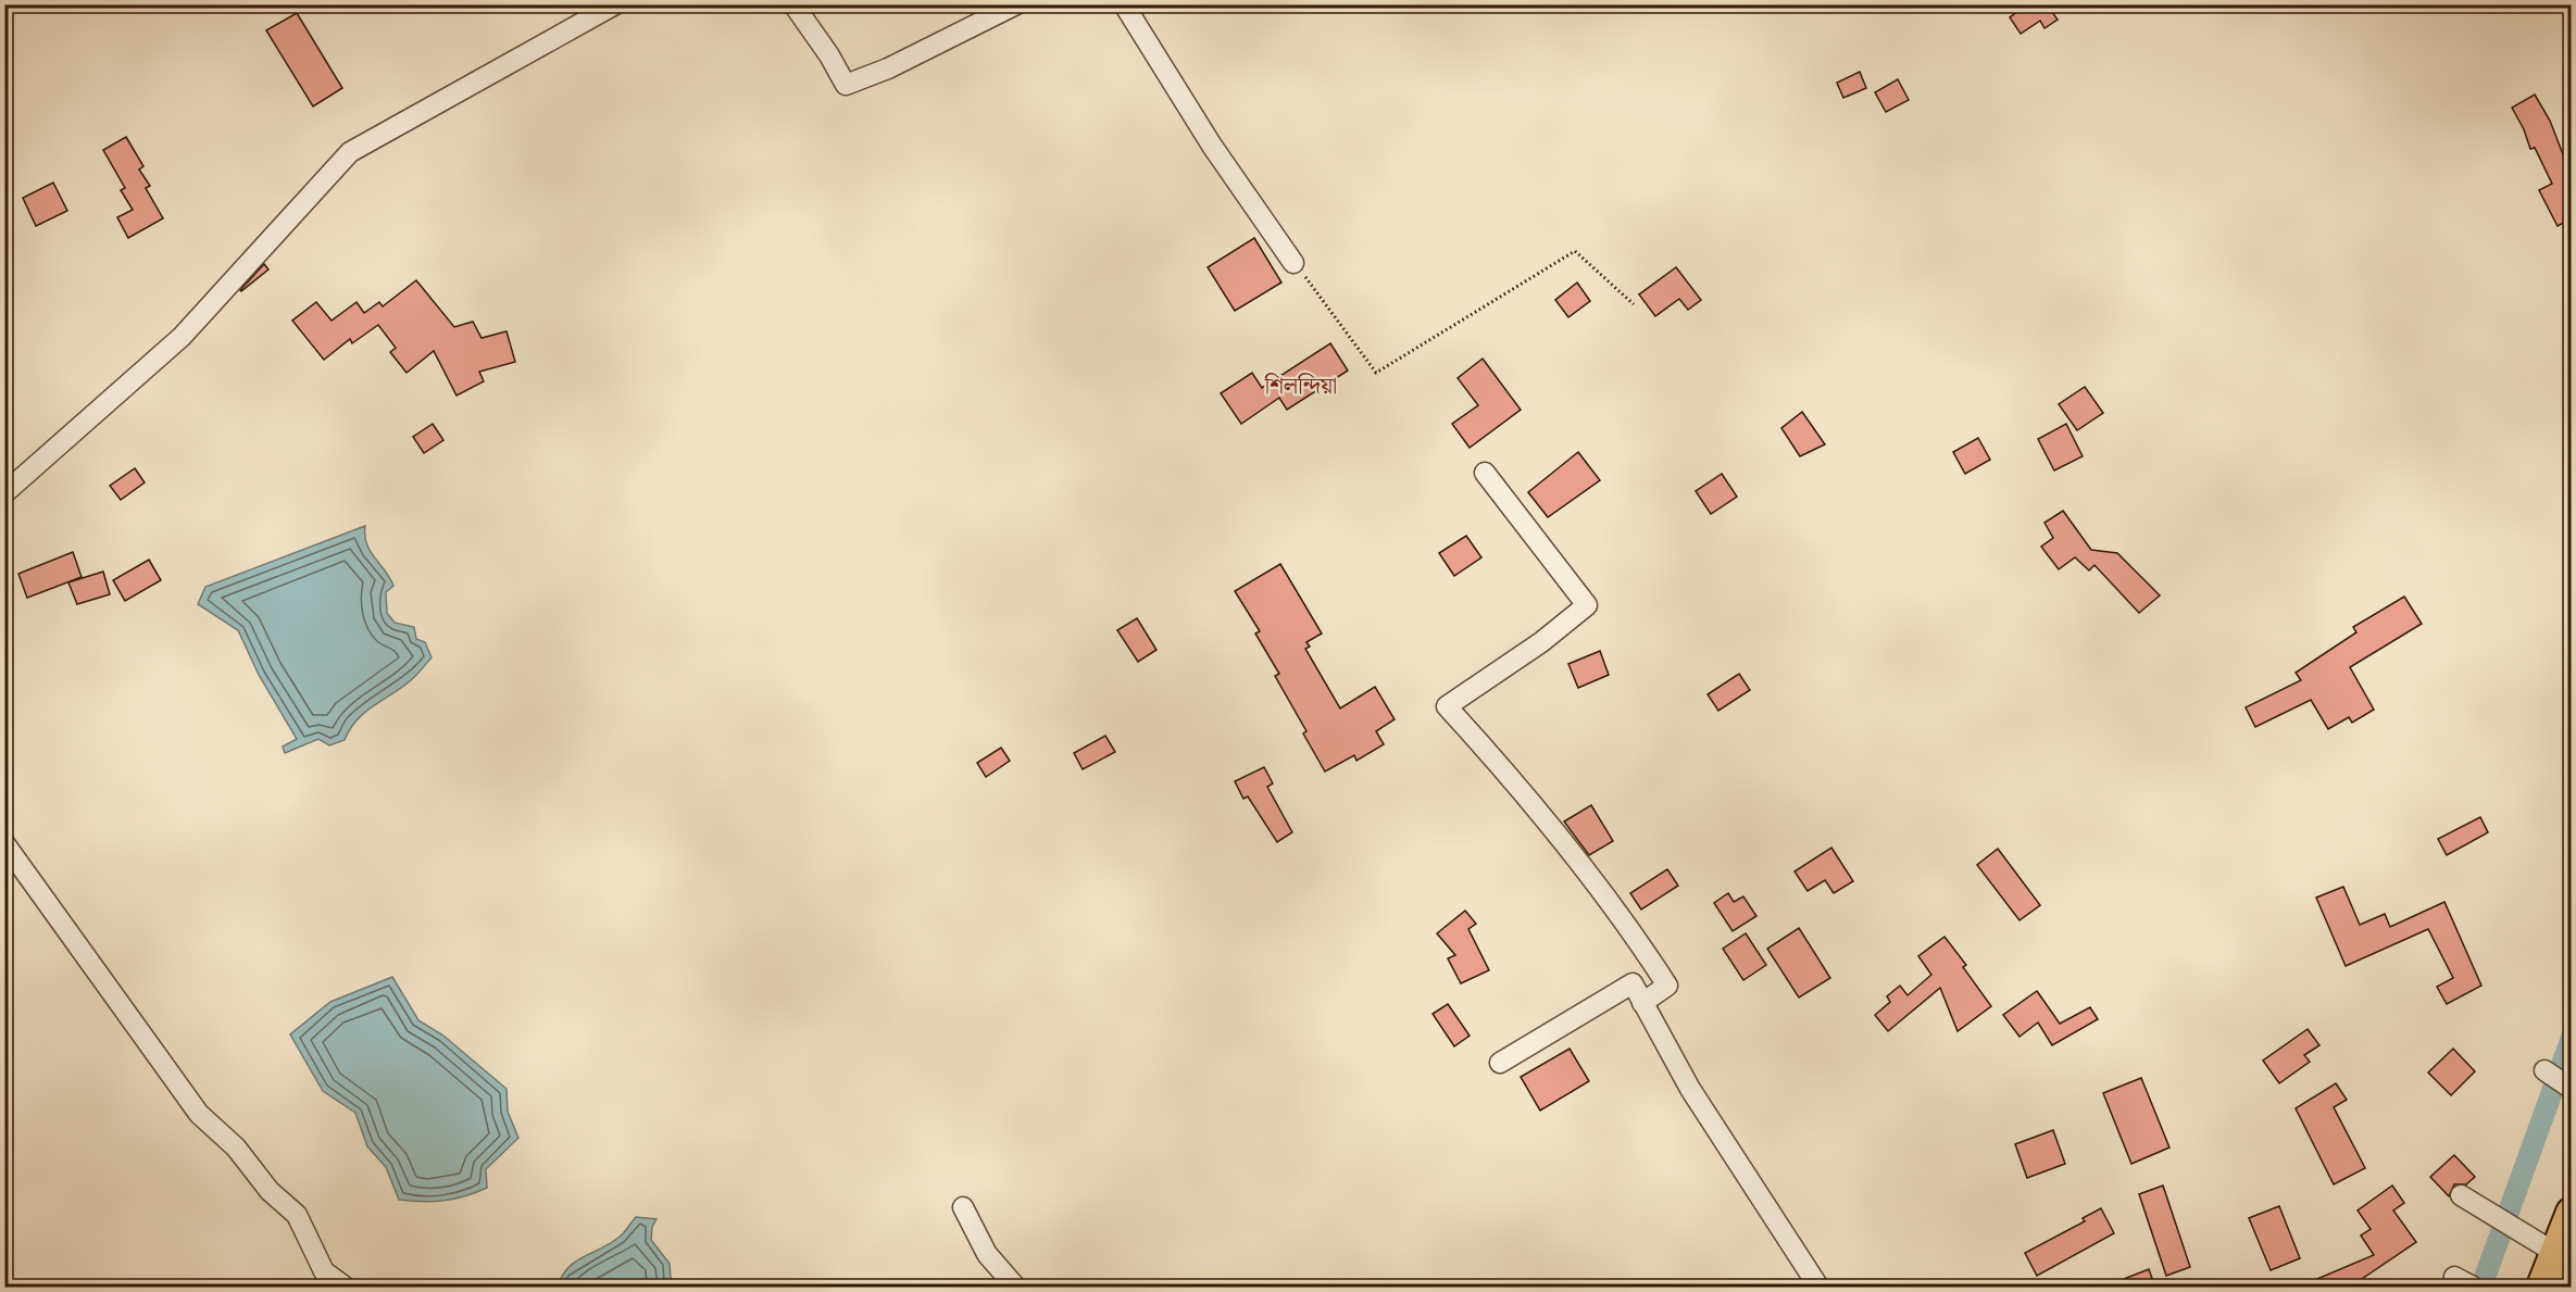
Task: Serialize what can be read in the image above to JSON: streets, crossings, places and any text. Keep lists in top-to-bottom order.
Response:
{
  "districts": ["শিলন্দিয়া"]
}
